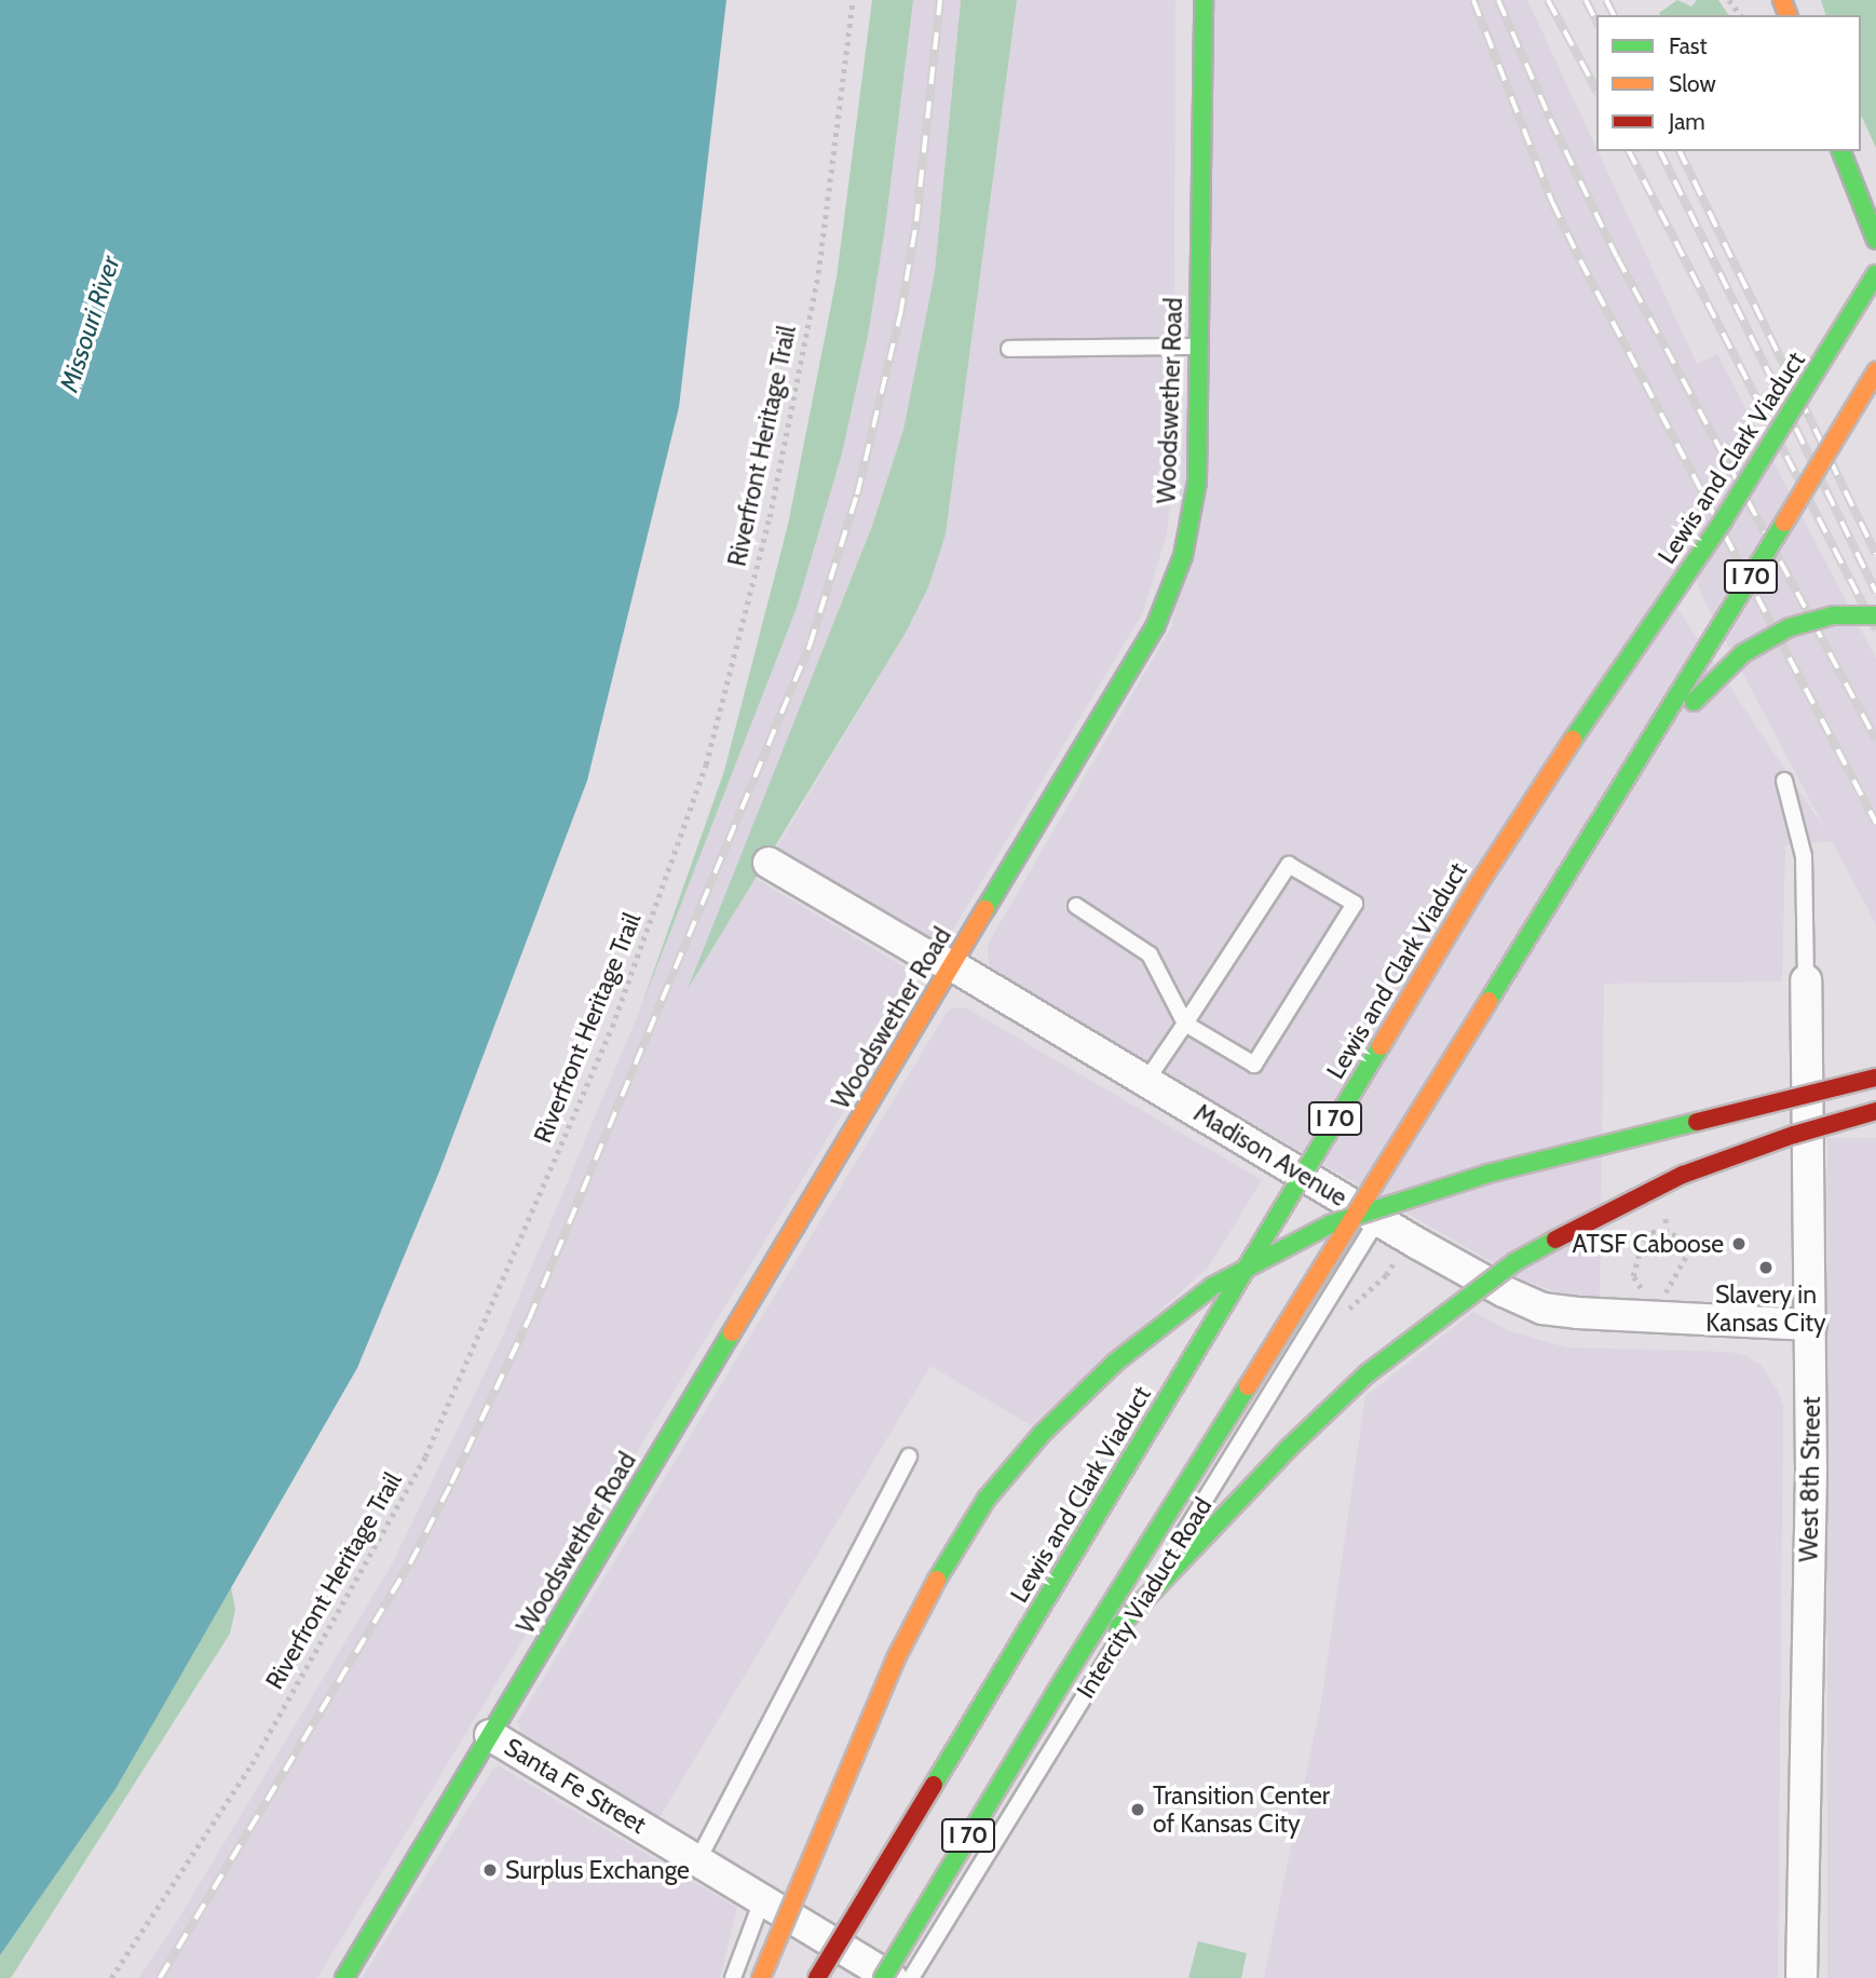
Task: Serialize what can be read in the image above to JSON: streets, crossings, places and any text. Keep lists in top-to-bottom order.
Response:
{
  "streets": {
    "main road": ["Woodswether Road", "Lewis and Clark Viaduct", "I 70"],
    "street": ["Madison Avenue", "West 8th Street", "Santa Fe Street"],
    "lane": ["Intercity Viaduct Road"],
    "path": ["Riverfront Heritage Trail"]
  },
  "crossings": [
    ["Woodswether Road", "Madison Avenue"],
    ["Woodswether Road", "Santa Fe Street"],
    ["Madison Avenue", "West 8th Street"],
    ["Madison Avenue", "Intercity Viaduct Road"]
  ],
  "water": ["Missouri River"],
  "places": [
    "ATSF Caboose",
    "Slavery in Kansas City",
    "Transition Center of Kansas City",
    "Surplus Exchange"
  ],
  "legend": ["Fast", "Slow", "Jam"]
}
